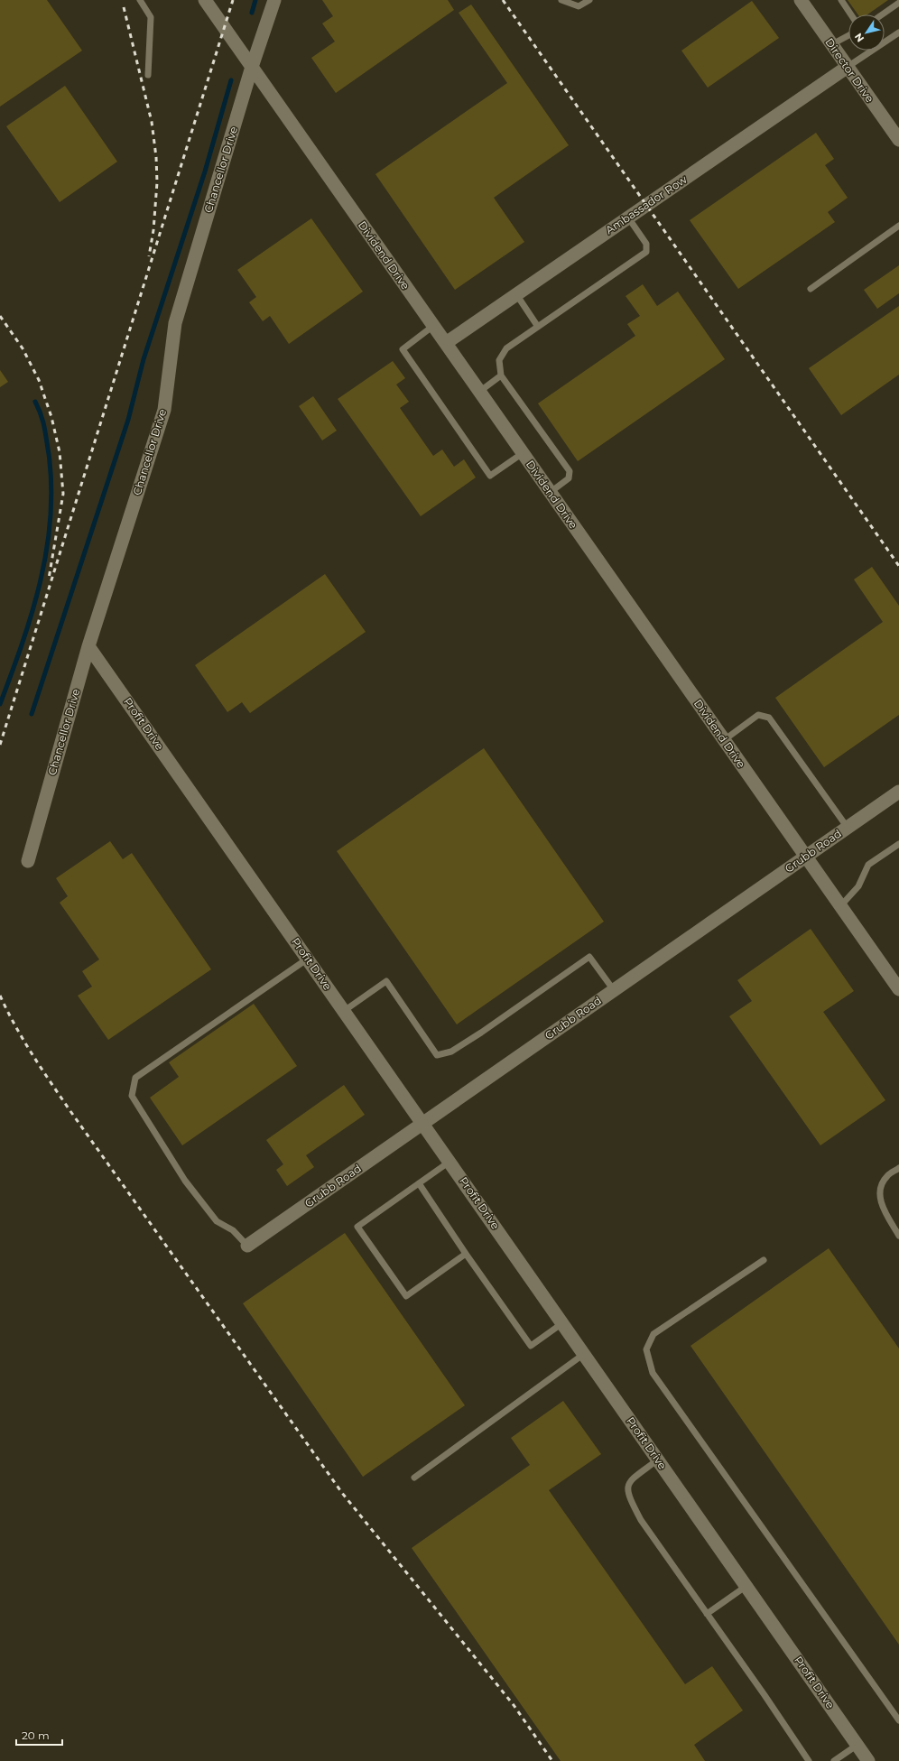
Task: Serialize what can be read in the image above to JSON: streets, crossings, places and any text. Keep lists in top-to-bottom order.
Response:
{
  "streets": {
    "street": [
      "Director Drive",
      "Chancellor Drive",
      "Ambassador Row",
      "Dividend Drive",
      "Profit Drive",
      "Grubb Road"
    ]
  },
  "crossings": [
    ["Director Drive", "Ambassador Row"],
    ["Chancellor Drive", "Dividend Drive"],
    ["Chancellor Drive", "Profit Drive"],
    ["Ambassador Row", "Dividend Drive"],
    ["Dividend Drive", "Grubb Road"],
    ["Profit Drive", "Grubb Road"]
  ],
  "scale_bar": "20 m",
  "north": "bottom left"
}
